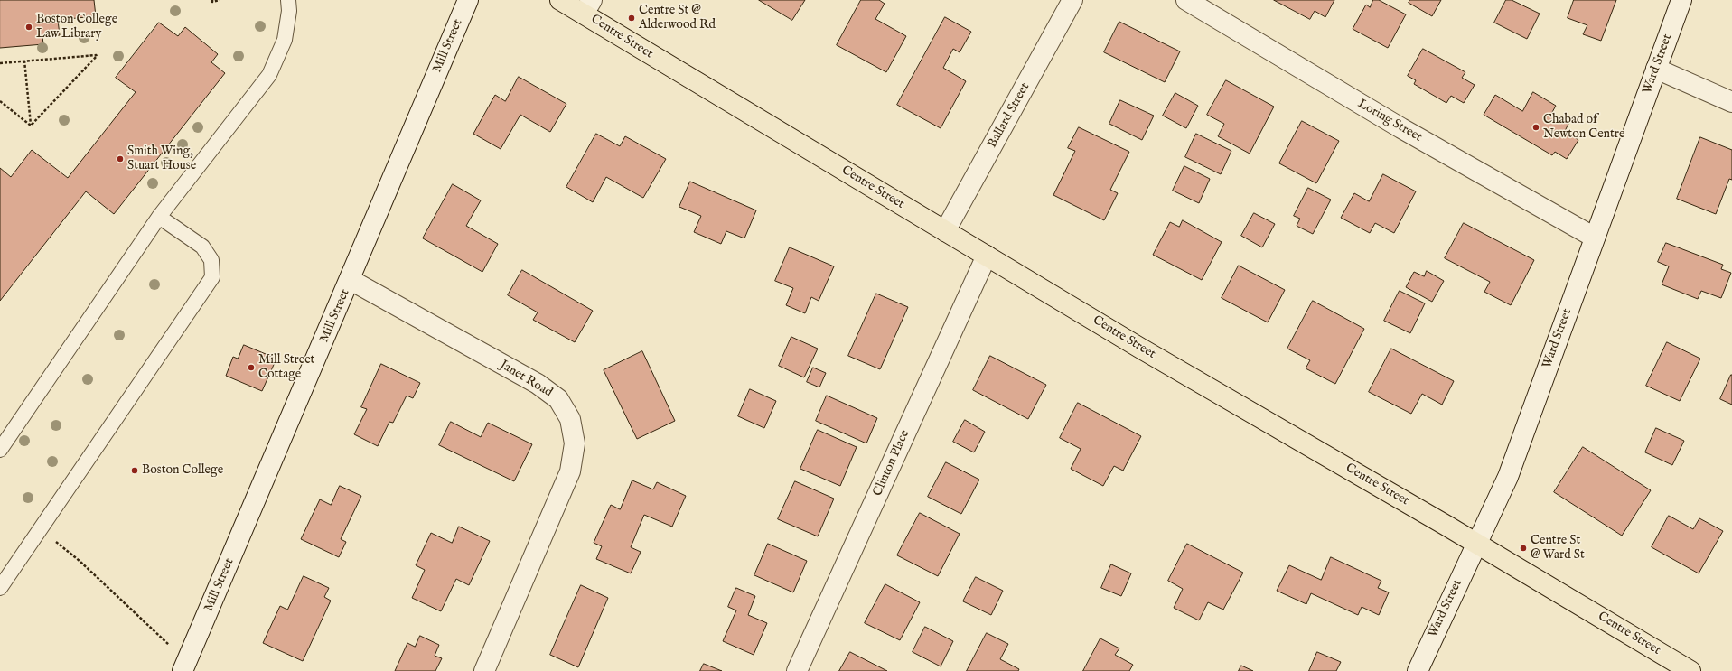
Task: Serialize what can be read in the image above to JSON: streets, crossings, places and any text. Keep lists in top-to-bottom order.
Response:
{
  "streets": {
    "main road": ["Centre Street"],
    "street": [
      "Mill Street",
      "Ward Street",
      "Ballard Street",
      "Loring Street",
      "Janet Road",
      "Clinton Place"
    ]
  },
  "crossings": [
    ["Centre Street", "Ward Street"],
    ["Centre Street", "Ballard Street"],
    ["Centre Street", "Clinton Place"],
    ["Mill Street", "Janet Road"],
    ["Ward Street", "Loring Street"]
  ],
  "places": [
    "Centre St @ Alderwood Rd",
    "Boston College Law Library",
    "Chabad of Newton Centre",
    "Smith Wing, Stuart House",
    "Mill Street Cottage",
    "Boston College",
    "Centre St @ Ward St"
  ]
}
